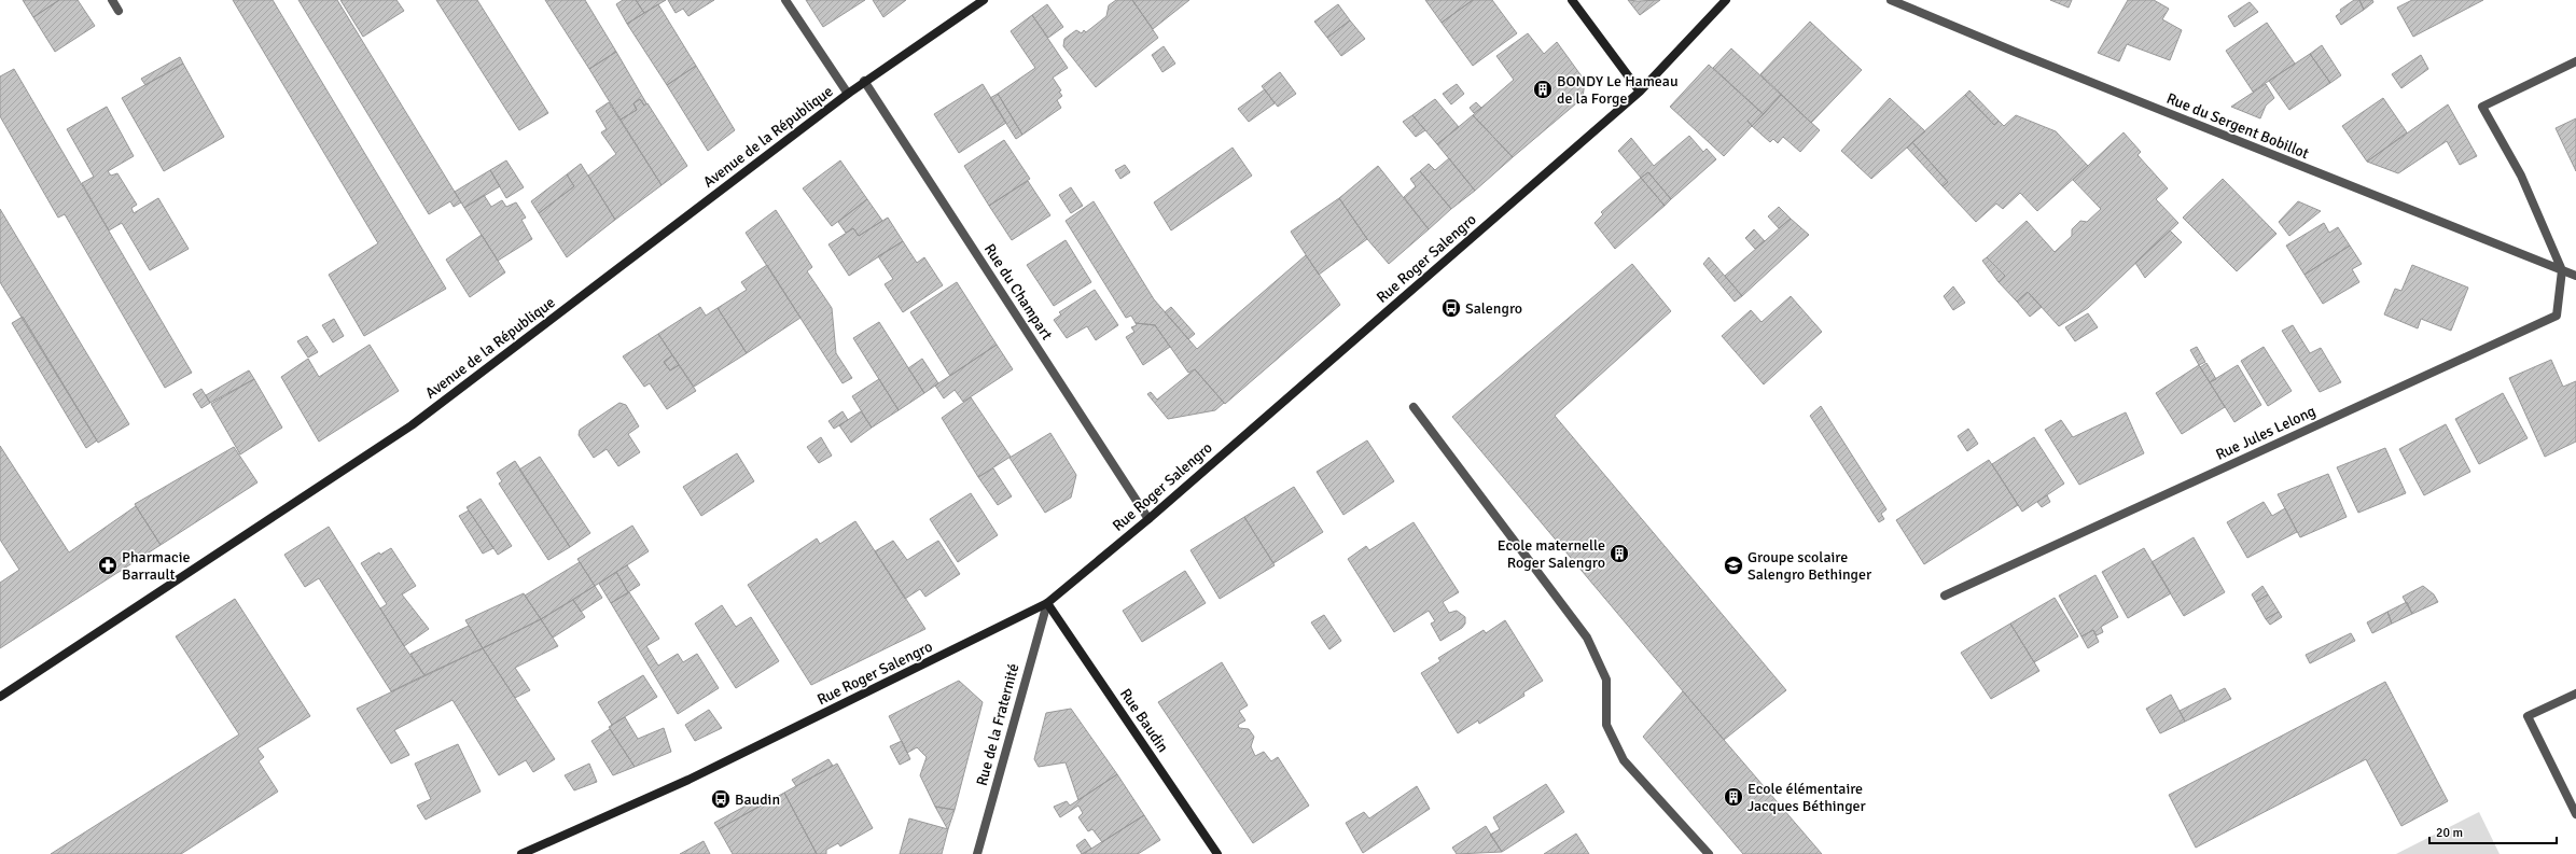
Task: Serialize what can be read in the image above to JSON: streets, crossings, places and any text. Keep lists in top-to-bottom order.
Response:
{
  "streets": {
    "street": [
      "Rue du Sergent Bobillot",
      "Avenue de la République",
      "Rue Roger Salengro",
      "Rue du Champart",
      "Rue Jules Lelong",
      "Rue Baudin",
      "Rue de la Fraternité"
    ]
  },
  "crossings": [
    ["Rue du Sergent Bobillot", "Rue Jules Lelong"],
    ["Avenue de la République", "Rue du Champart"],
    ["Rue Roger Salengro", "Rue du Champart"],
    ["Rue Roger Salengro", "Rue Baudin"],
    ["Rue Roger Salengro", "Rue de la Fraternité"],
    ["Rue Baudin", "Rue de la Fraternité"]
  ],
  "places": {
    "building": ["BONDY Le Hameau de la Forge", "Ecole maternelle Roger Salengro", "Ecole élémentaire Jacques Béthinger"],
    "bus stop": ["Salengro", "Baudin"],
    "pharmacy": ["Pharmacie Barrault"],
    "school or university": ["Groupe scolaire Salengro Bethinger"]
  },
  "scale_bar": "20 m"
}
